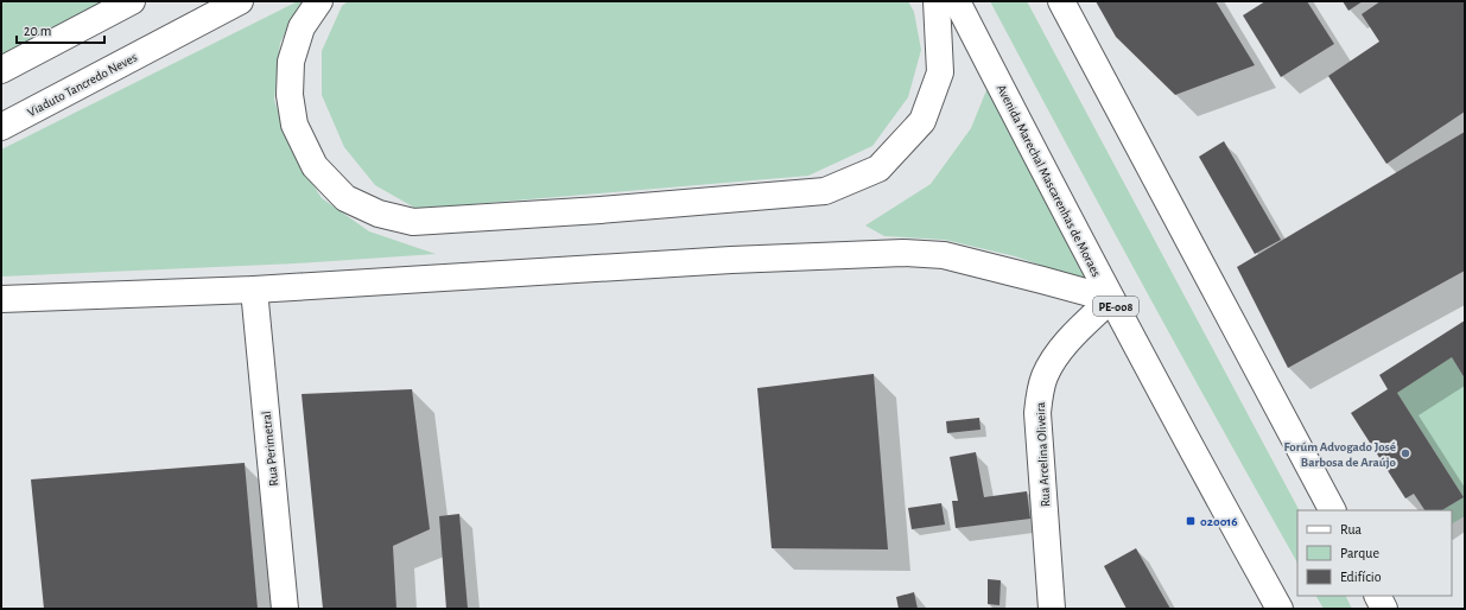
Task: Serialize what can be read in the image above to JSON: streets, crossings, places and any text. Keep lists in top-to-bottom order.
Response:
{
  "streets": {
    "main road": [
      "Viaduto Tancredo Neves",
      "Avenida Marechal Mascarenhas de Moraes",
      "PE-008",
      "Rua Perimetral",
      "Rua Arcelina Oliveira"
    ]
  },
  "crossings": [
    ["Avenida Marechal Mascarenhas de Moraes", "Rua Arcelina Oliveira"]
  ],
  "places": {
    "other": ["Forúm Advogado José Barbosa de Araújo"],
    "transit": ["020016"]
  },
  "legend": ["Rua", "Parque", "Edifício"],
  "scale_bar": "20 m"
}
